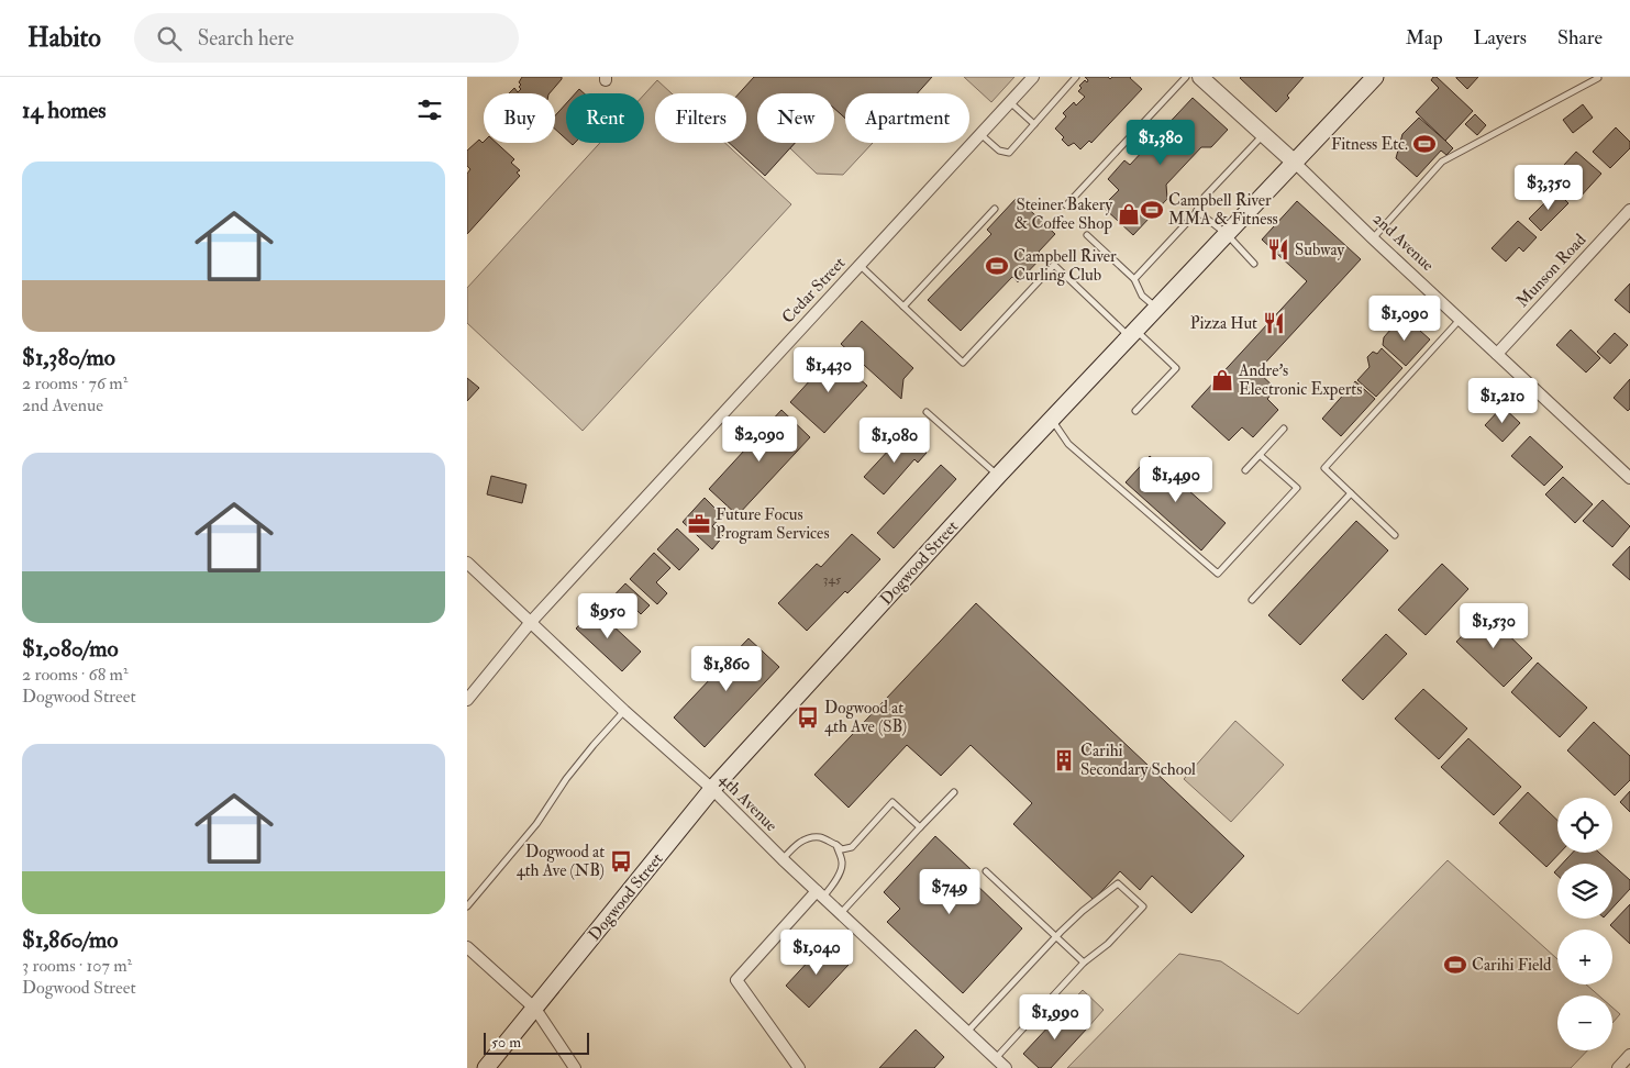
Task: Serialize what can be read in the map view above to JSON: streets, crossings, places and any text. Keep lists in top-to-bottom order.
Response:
{
  "streets": {
    "main road": ["Dogwood Street"],
    "street": [
      "2nd Avenue",
      "Munson Road",
      "Cedar Street",
      "4th Avenue"
    ]
  },
  "crossings": [
    ["2nd Avenue", "Munson Road"],
    ["2nd Avenue", "Dogwood Street"],
    ["Cedar Street", "4th Avenue"],
    ["Dogwood Street", "4th Avenue"]
  ],
  "places": {
    "sports": [
      "Fitness Etc.",
      "Campbell River MMA & Fitness",
      "Campbell River Curling Club",
      "Carihi Field"
    ],
    "shop": ["Steiner Bakery & Coffee Shop", "Andre's Electronic Experts"],
    "restaurant": ["Subway", "Pizza Hut"],
    "office": ["Future Focus Program Services"],
    "bus stop": ["Dogwood at 4th Ave (SB)", "Dogwood at 4th Ave (NB)"],
    "building": ["Carihi Secondary School"]
  },
  "house_numbers": ["345"],
  "scale_bar": "50 m",
  "page": {
    "header": "Habito",
    "search": "Search here",
    "nav": ["Map", "Layers", "Share"],
    "heading": "14 homes",
    "chip": [
      "Buy",
      "Rent",
      "Filters",
      "New",
      "Apartment"
    ],
    "price": [
      "$1,380",
      "$3,350",
      "$1,090",
      "$1,430",
      "$1,210",
      "$2,090",
      "$1,080",
      "$1,490",
      "$950",
      "$1,530",
      "$1,860",
      "$749",
      "$1,040",
      "$1,990"
    ],
    "list": [
      {
        "name": "$1,380/mo",
        "note": "2 rooms · 76 m² · 2nd Avenue"
      },
      {
        "name": "$1,080/mo",
        "note": "2 rooms · 68 m² · Dogwood Street"
      },
      {
        "name": "$1,860/mo",
        "note": "3 rooms · 107 m² · Dogwood Street"
      }
    ],
    "map_buttons": ["+", "−"],
    "scale": "50 m"
  }
}
